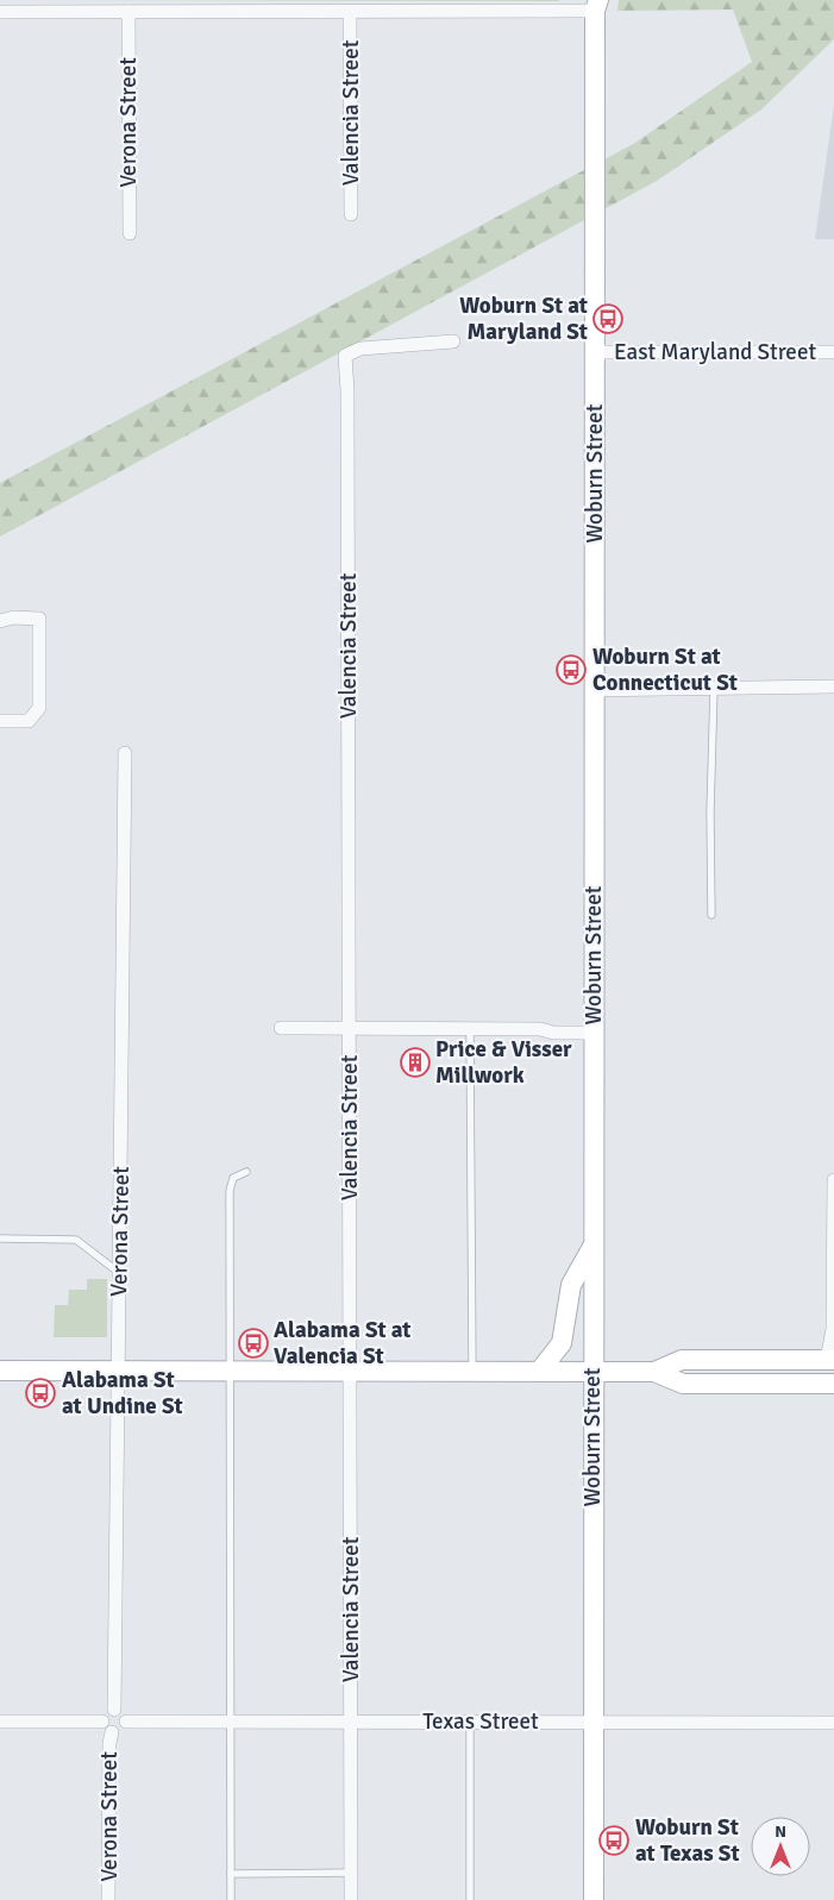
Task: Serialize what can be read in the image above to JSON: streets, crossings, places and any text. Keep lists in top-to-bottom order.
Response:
{
  "streets": {
    "main road": ["Woburn Street"],
    "street": [
      "Valencia Street",
      "Verona Street",
      "East Maryland Street",
      "Texas Street"
    ]
  },
  "crossings": [
    ["Valencia Street", "Texas Street"],
    ["Verona Street", "Texas Street"],
    ["East Maryland Street", "Woburn Street"],
    ["Woburn Street", "Texas Street"]
  ],
  "places": {
    "bus stop": [
      "Woburn St at Maryland St",
      "Woburn St at Connecticut St",
      "Alabama St at Valencia St",
      "Alabama St at Undine St",
      "Woburn St at Texas St"
    ],
    "building": ["Price & Visser Millwork"]
  },
  "north": "top"
}
